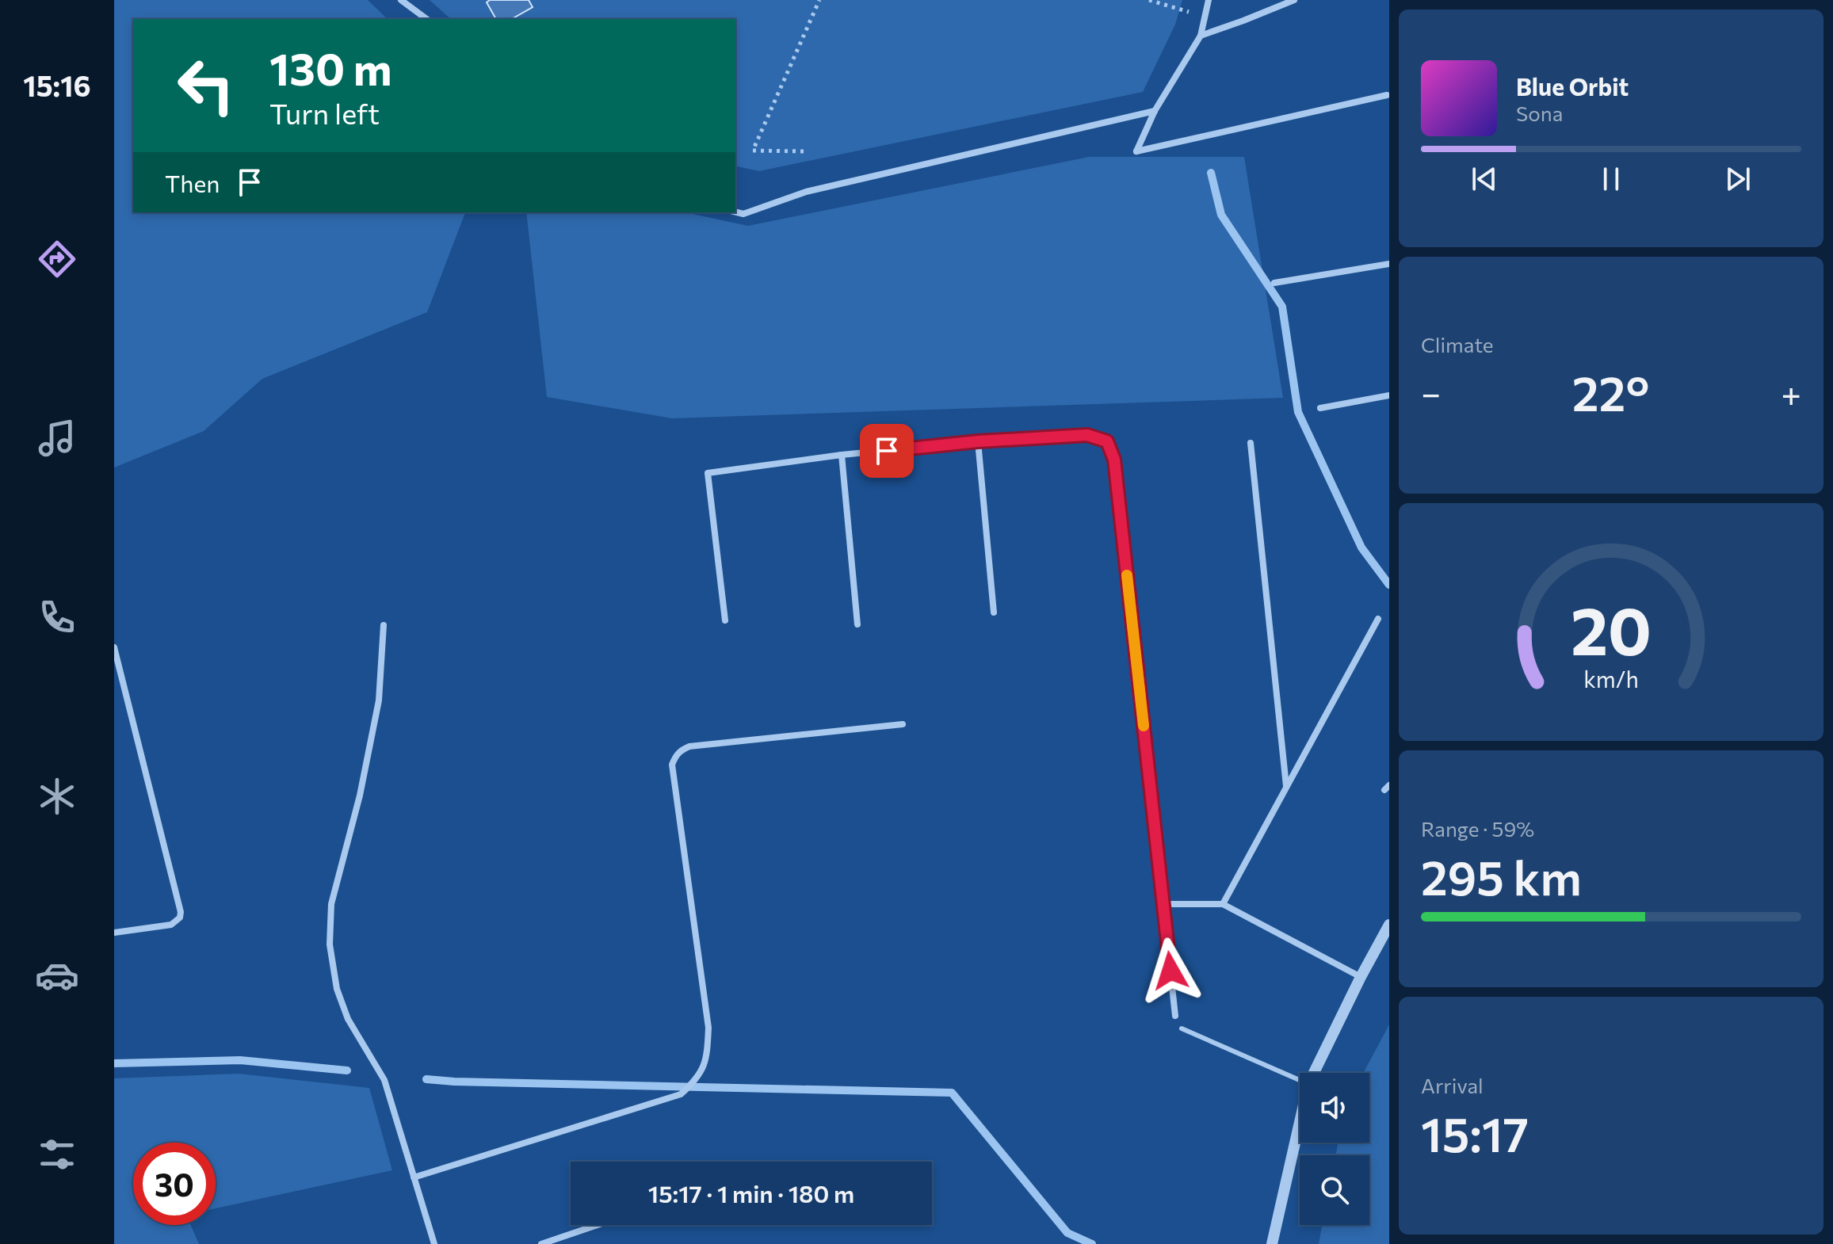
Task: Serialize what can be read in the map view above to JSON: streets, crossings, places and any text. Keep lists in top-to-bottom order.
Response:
{
  "page": {
    "tabs": "15:16",
    "turn": ["130 m", "Turn left"],
    "song": ["Blue Orbit", "Sona"],
    "then": "Then",
    "tile": [
      "Climate",
      ["Range · 59%", "295 km"],
      ["Arrival", "15:17"]
    ],
    "heat": ["−", "22°", "+"],
    "limit": "30",
    "trip": "15:17 · 1 min · 180 m",
    "gauge": ["20", "km/h"]
  }
}
